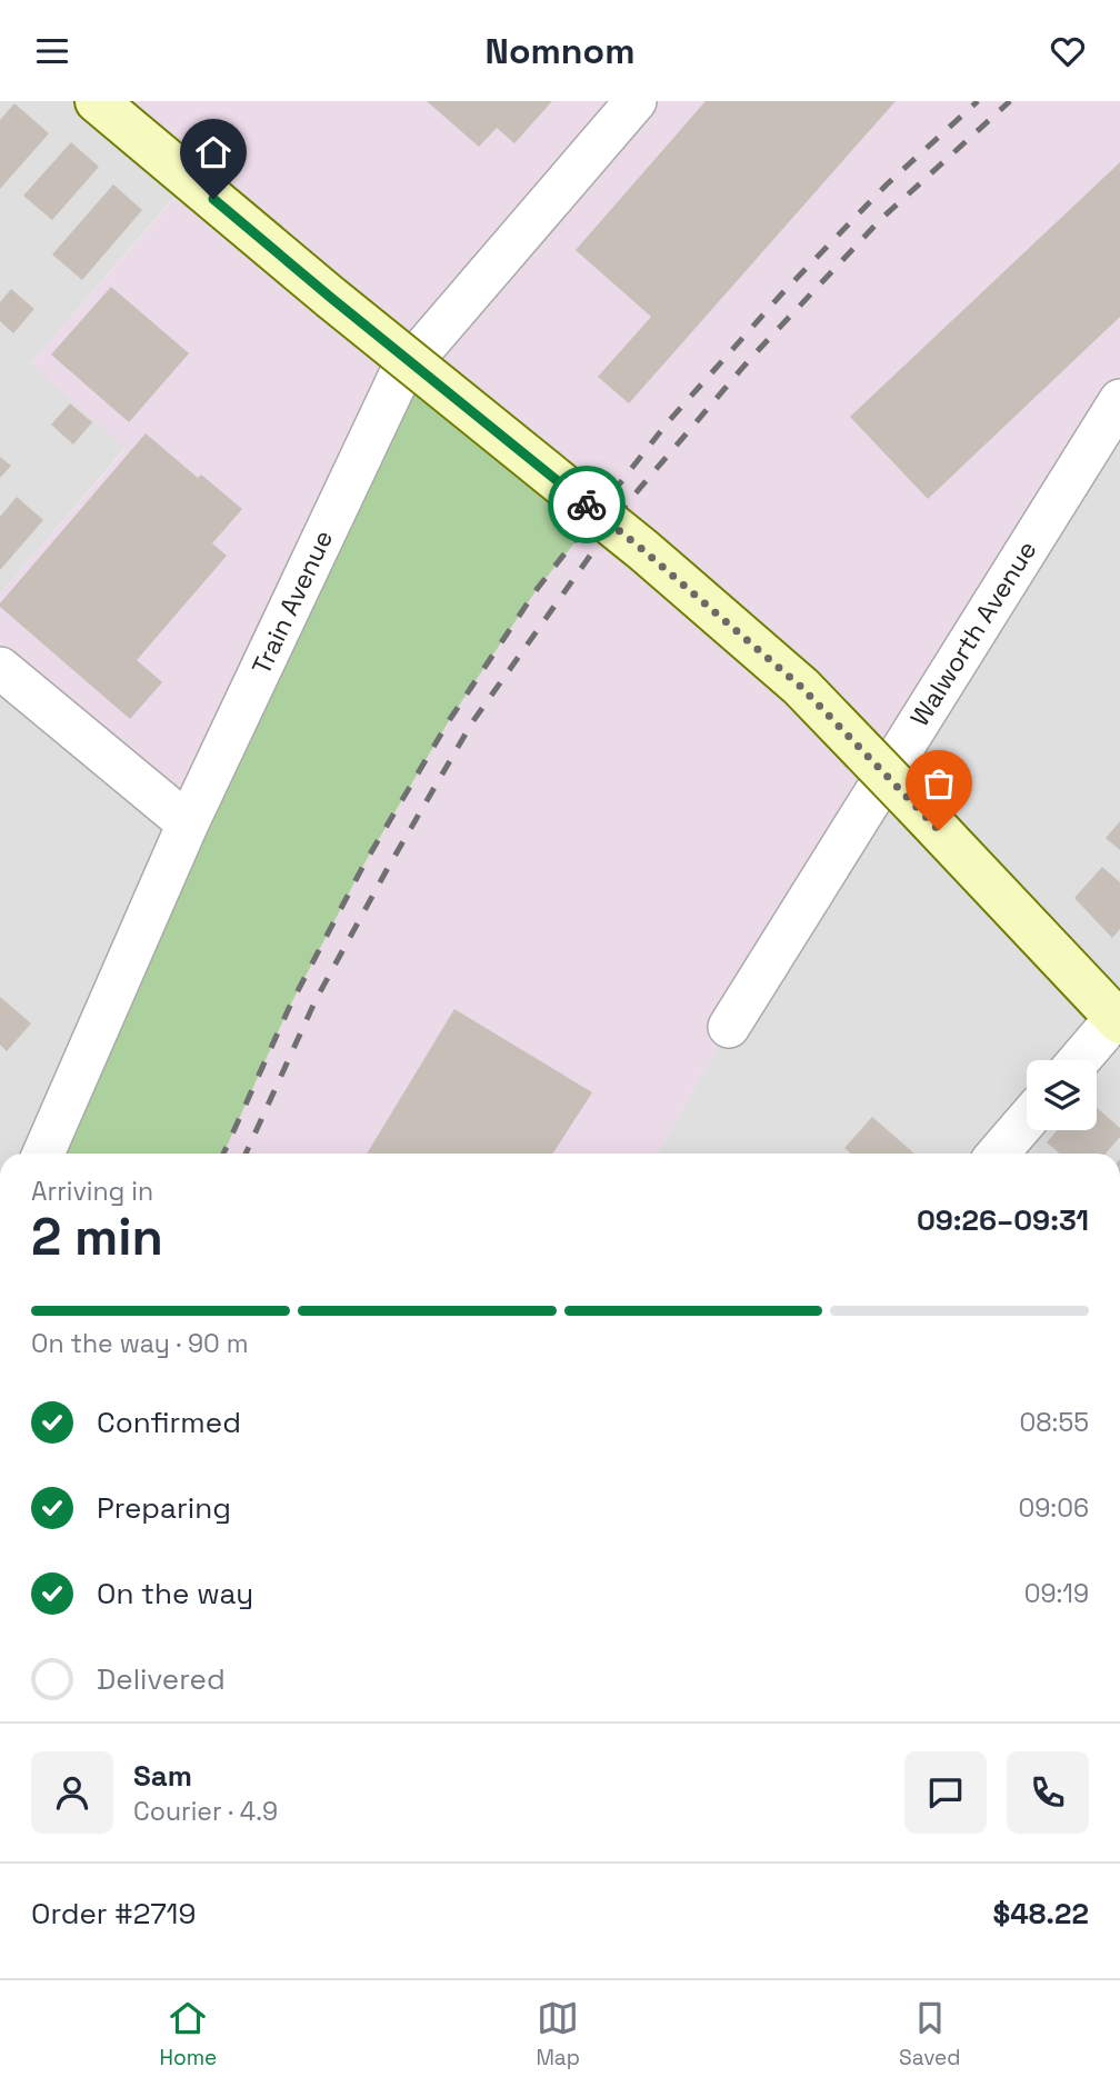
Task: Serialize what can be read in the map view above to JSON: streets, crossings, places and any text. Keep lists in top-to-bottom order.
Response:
{
  "streets": {
    "street": ["Train Avenue", "Walworth Avenue"]
  },
  "page": {
    "header": "Nomnom",
    "heading": ["2 min", "Arriving in", "09:26–09:31"],
    "panel": [
      "Sam",
      "Courier · 4.9",
      "Order #2719",
      "$48.22"
    ],
    "bar": "On the way · 90 m",
    "list": [
      ["Confirmed", "08:55"],
      ["Preparing", "09:06"],
      ["On the way", "09:19"],
      "Delivered"
    ],
    "tabs": ["Home", "Map", "Saved"]
  }
}
